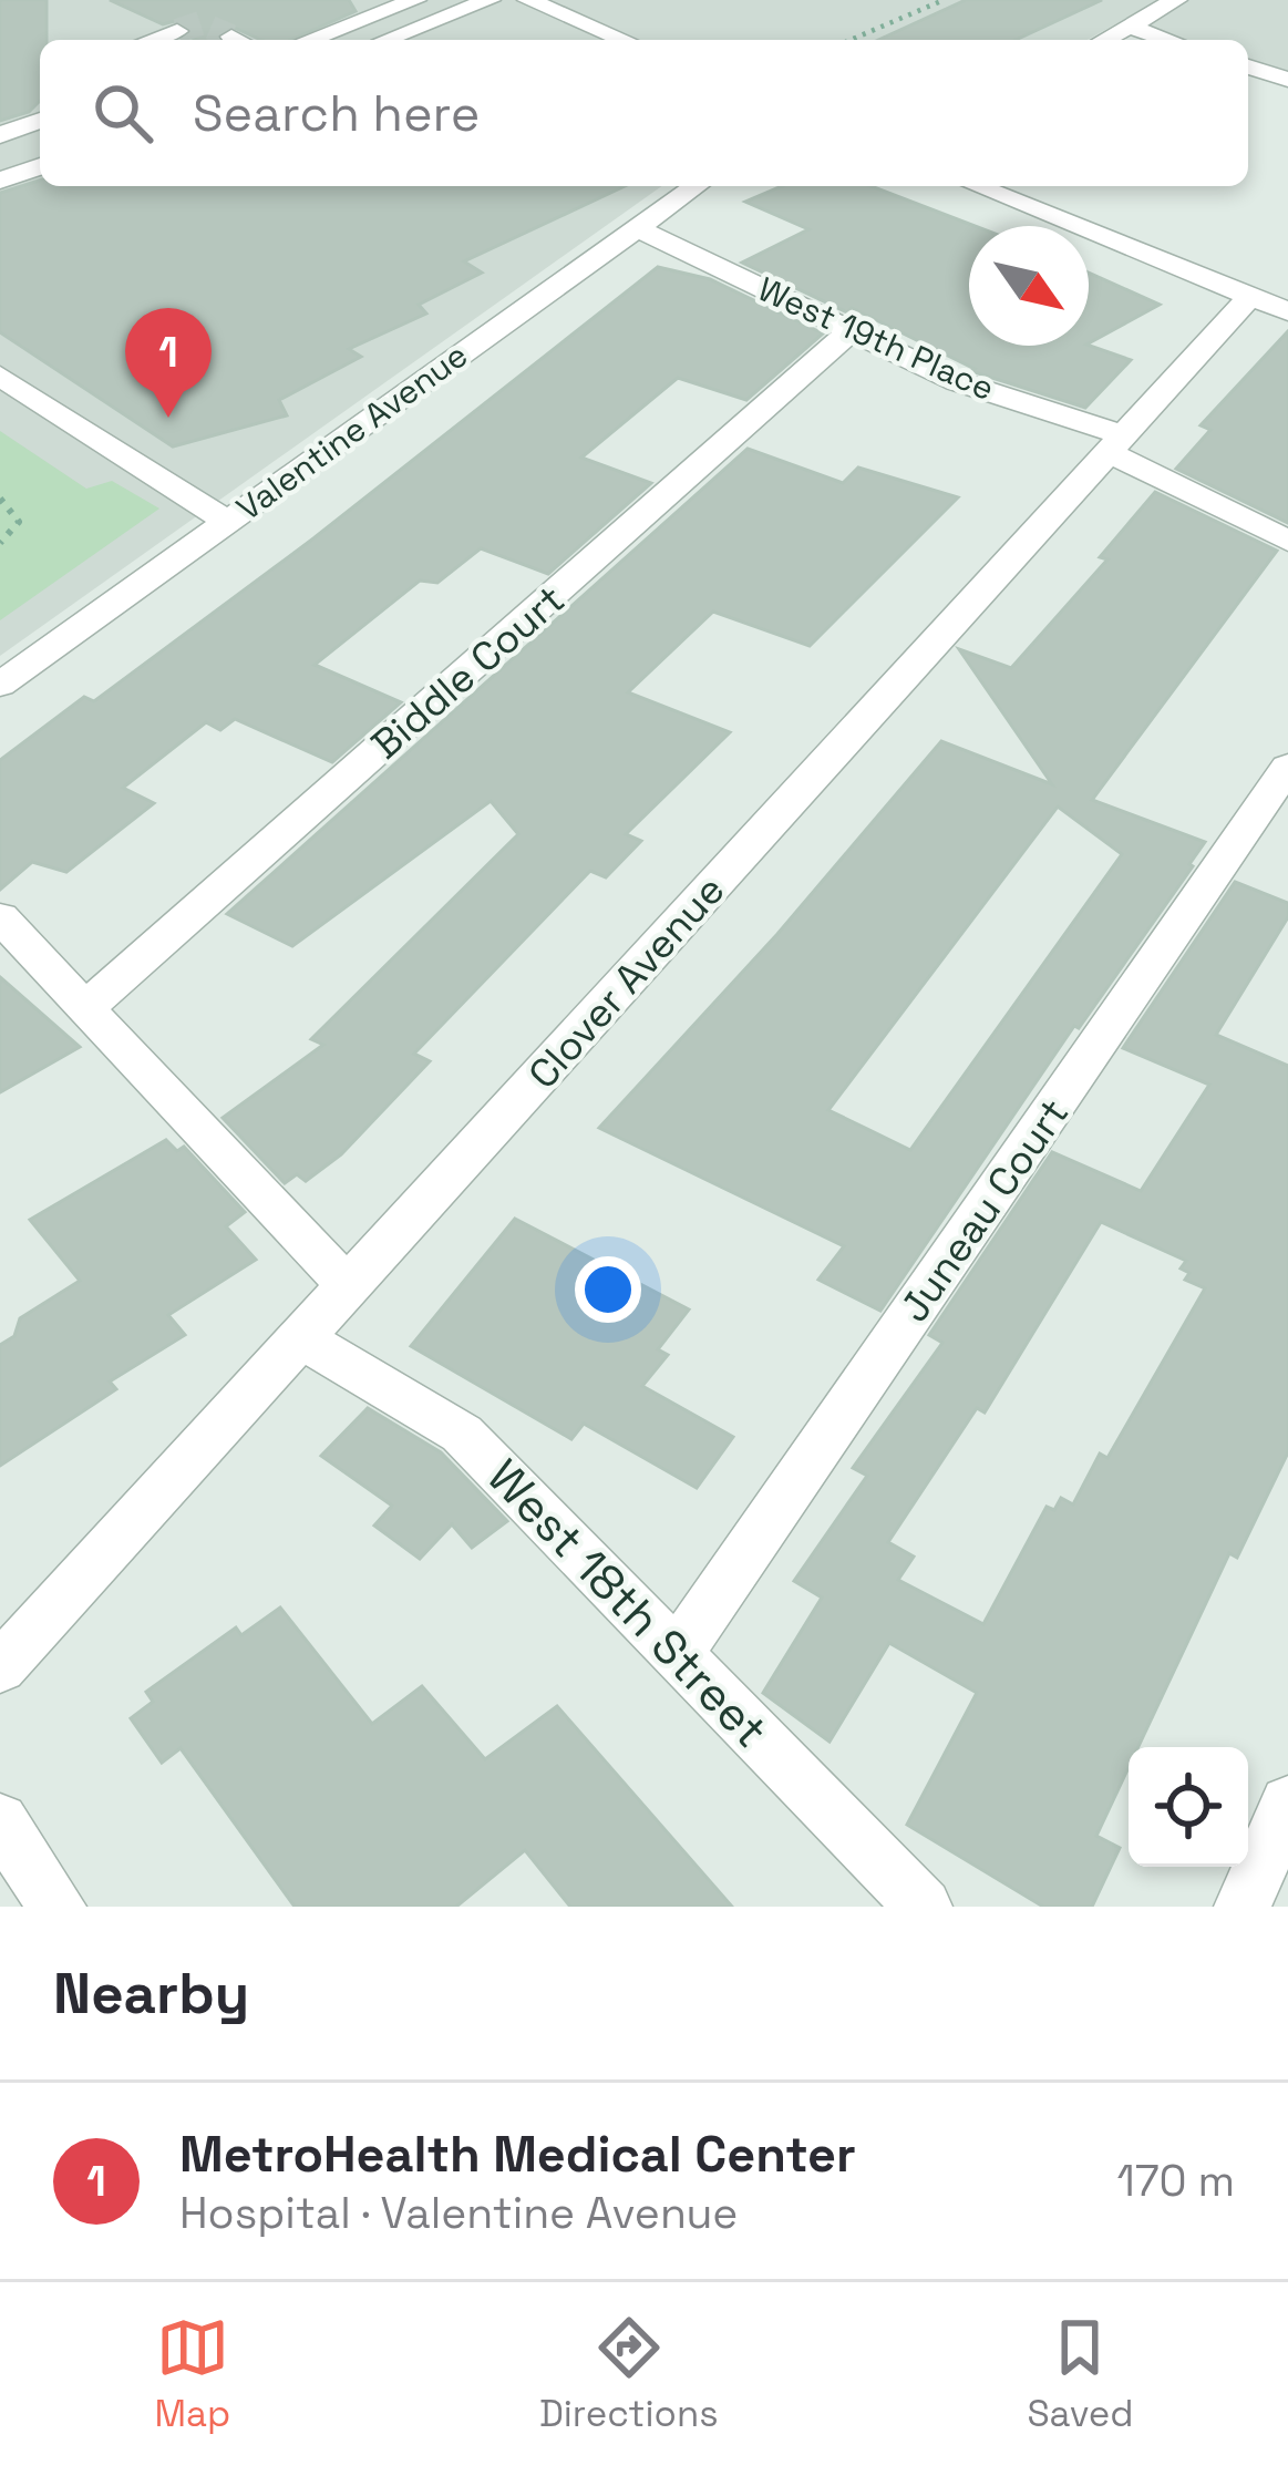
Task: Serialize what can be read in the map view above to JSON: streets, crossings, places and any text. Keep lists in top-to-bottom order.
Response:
{
  "streets": {
    "street": [
      "West 19th Place",
      "Valentine Avenue",
      "Biddle Court",
      "Clover Avenue",
      "Juneau Court",
      "West 18th Street"
    ]
  },
  "crossings": [
    ["West 19th Place", "Valentine Avenue"],
    ["West 19th Place", "Biddle Court"],
    ["West 19th Place", "Clover Avenue"],
    ["Clover Avenue", "West 18th Street"],
    ["Juneau Court", "West 18th Street"]
  ],
  "north": "bottom right",
  "page": {
    "search": "Search here",
    "pins": "1",
    "heading": "Nearby",
    "list": [
      {
        "mark": "1",
        "name": "MetroHealth Medical Center",
        "note": "Hospital · Valentine Avenue",
        "value": "170 m"
      }
    ],
    "nav": ["Map", "Directions", "Saved"]
  }
}
